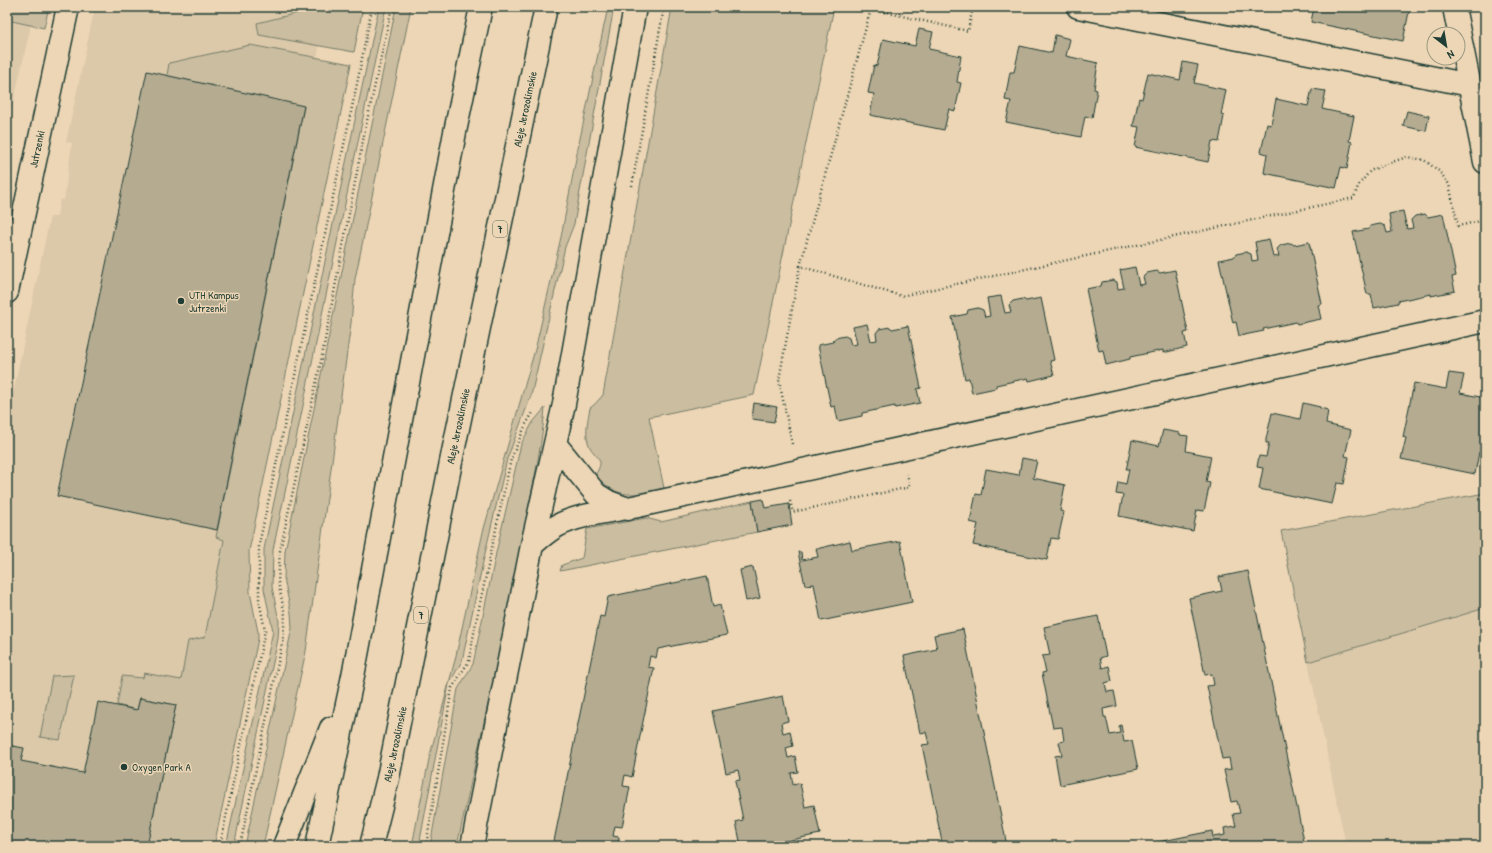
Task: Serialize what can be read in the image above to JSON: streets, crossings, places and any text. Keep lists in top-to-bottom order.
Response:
{
  "streets": {
    "street": ["Aleje Jerozolimskie", "Jutrzenki", "7"]
  },
  "places": ["UTH Kampus Jutrzenki", "Oxygen Park A"],
  "north": "bottom right"
}
